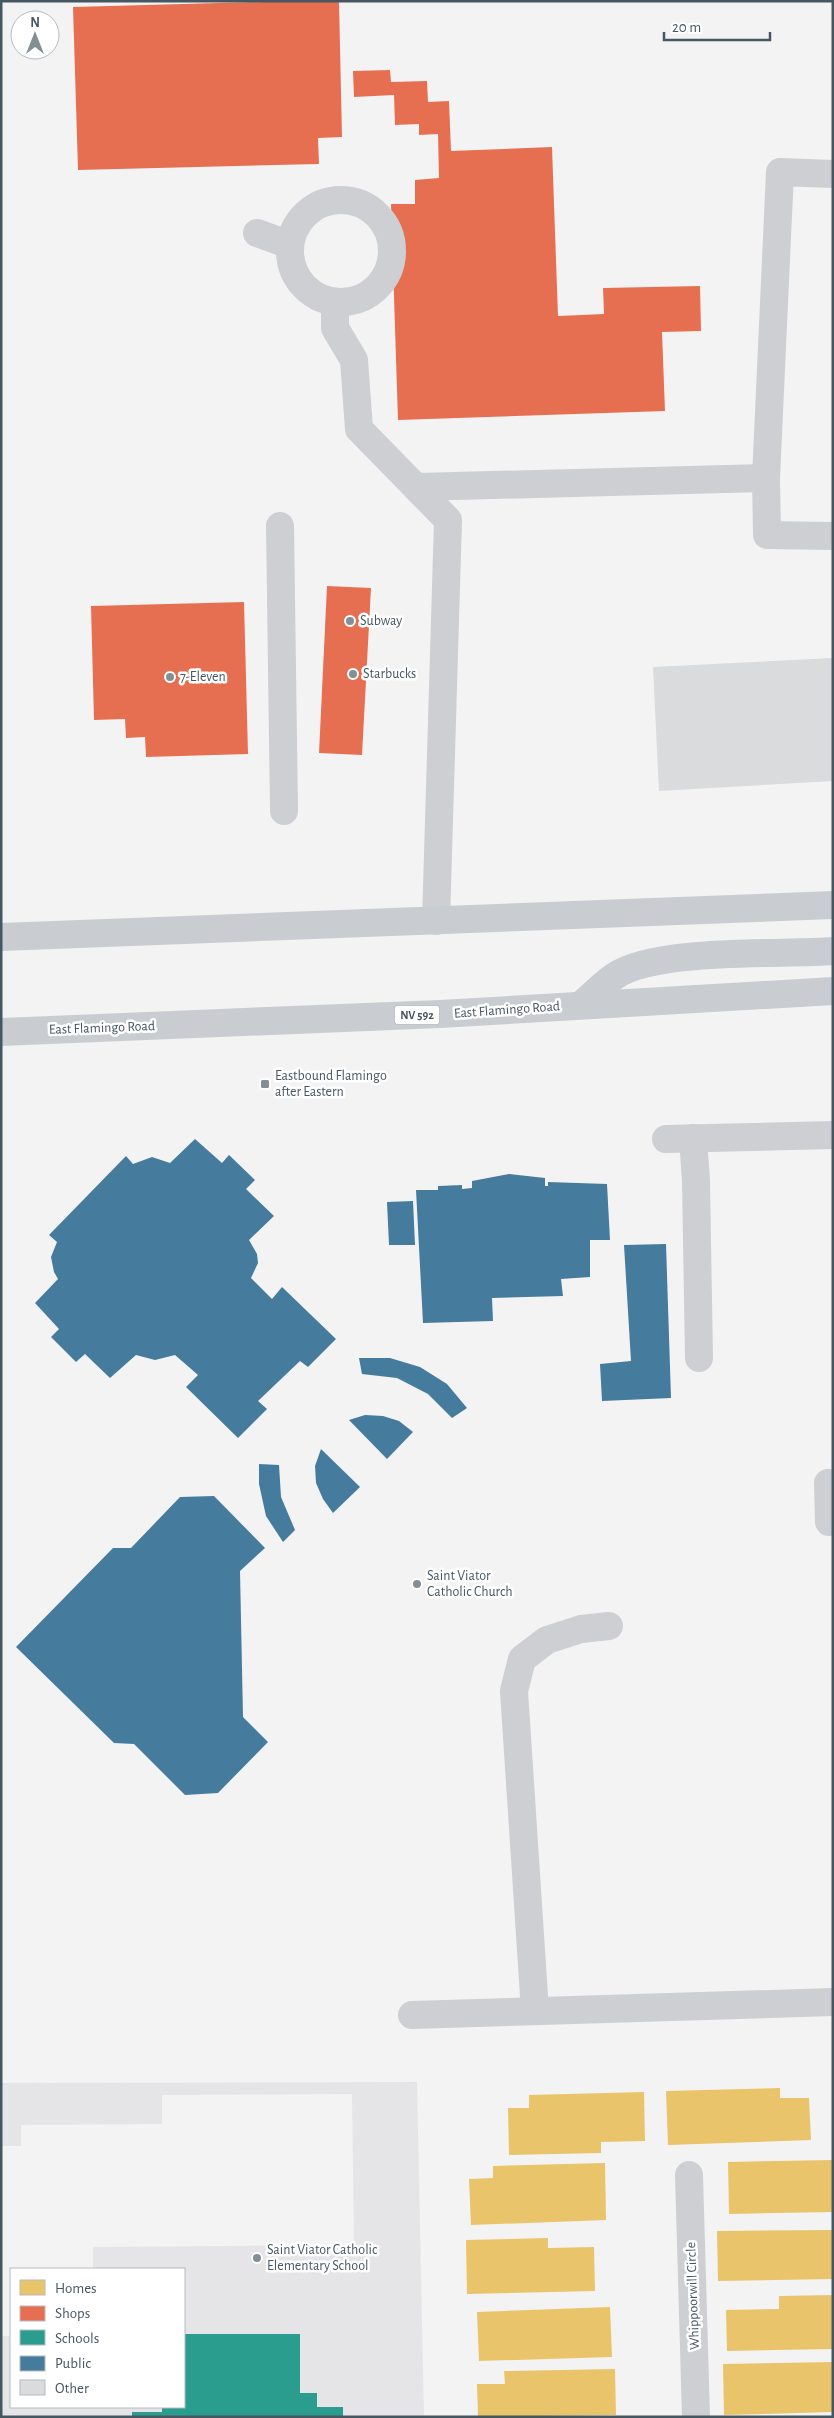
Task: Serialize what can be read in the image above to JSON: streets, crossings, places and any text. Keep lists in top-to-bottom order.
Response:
{
  "streets": {
    "main road": ["East Flamingo Road", "NV 592"],
    "street": ["Whippoorwill Circle"]
  },
  "places": {
    "other": [
      "Subway",
      "Starbucks",
      "7-Eleven",
      "Saint Viator Catholic Church",
      "Saint Viator Catholic Elementary School"
    ],
    "transit": ["Eastbound Flamingo after Eastern"]
  },
  "legend": [
    "Homes",
    "Shops",
    "Schools",
    "Public",
    "Other"
  ],
  "scale_bar": "20 m",
  "north": "top"
}
